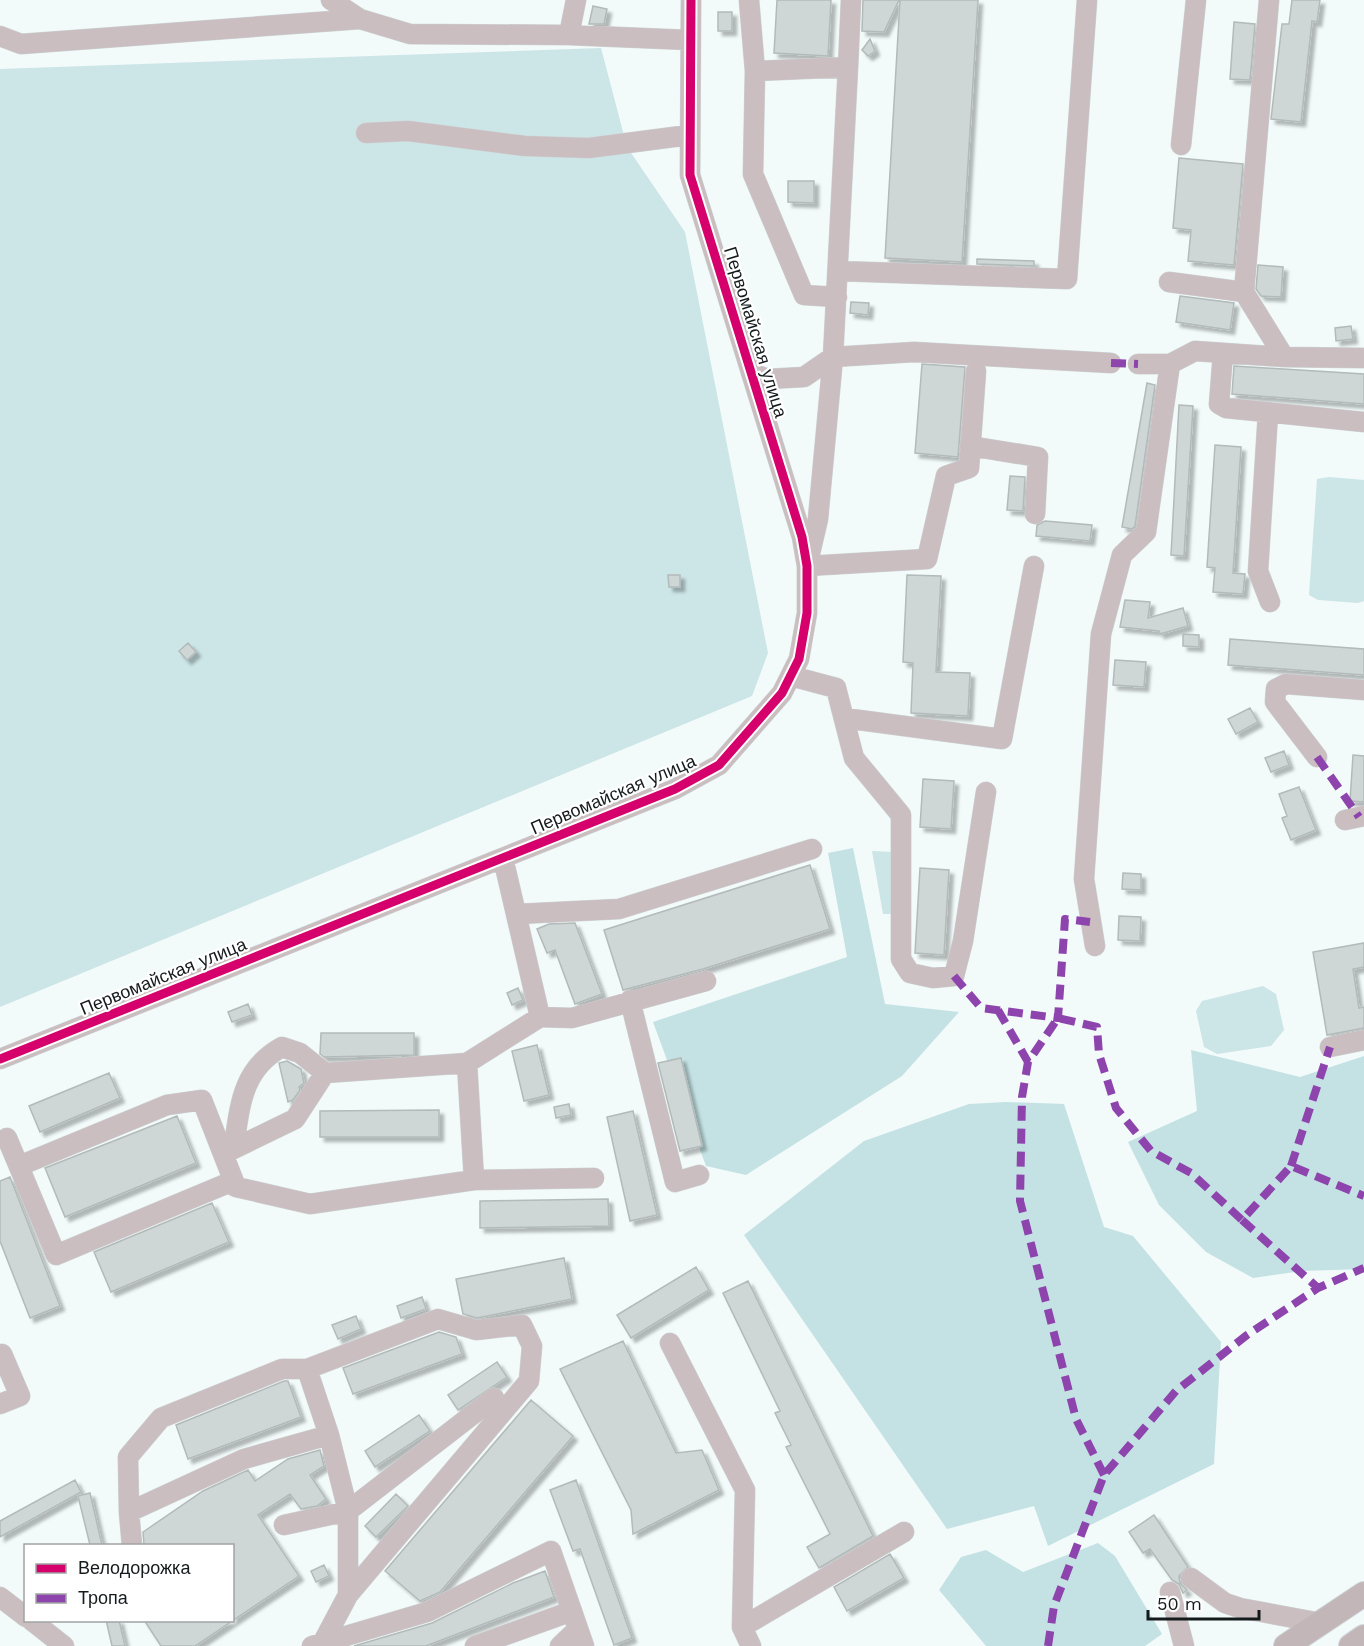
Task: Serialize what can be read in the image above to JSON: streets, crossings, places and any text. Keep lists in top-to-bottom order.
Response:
{
  "streets": {
    "street": ["Первомайская улица"]
  },
  "legend": ["Велодорожка", "Тропа"],
  "scale_bar": "50 m"
}
